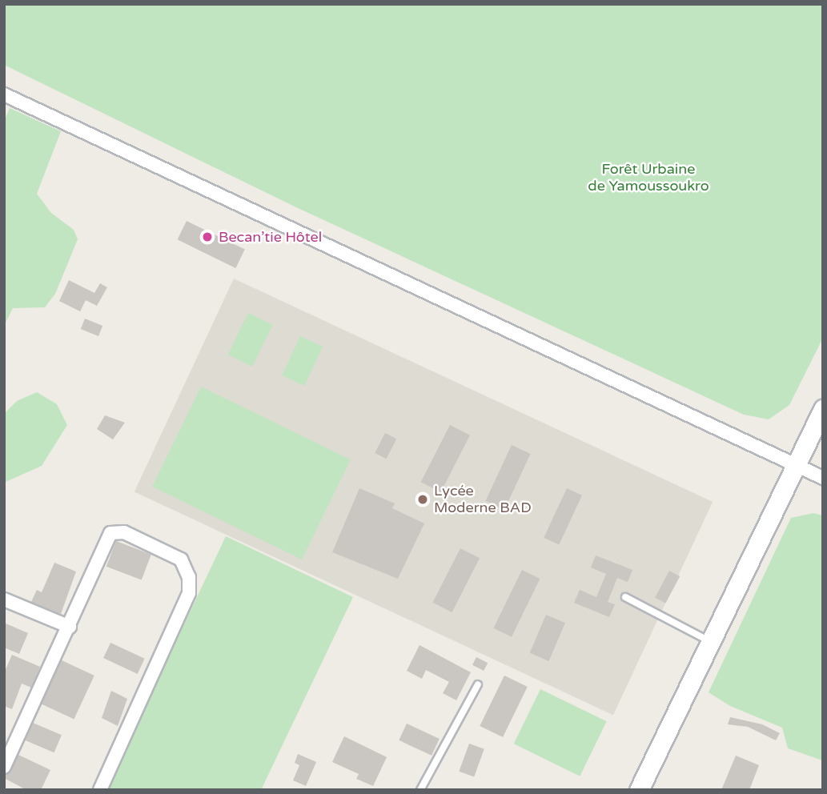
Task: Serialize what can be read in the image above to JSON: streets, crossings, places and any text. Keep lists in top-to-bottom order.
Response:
{
  "parks": ["Forêt Urbaine de Yamoussoukro"],
  "places": ["Becan’tie Hôtel", "Lycée Moderne BAD"]
}
